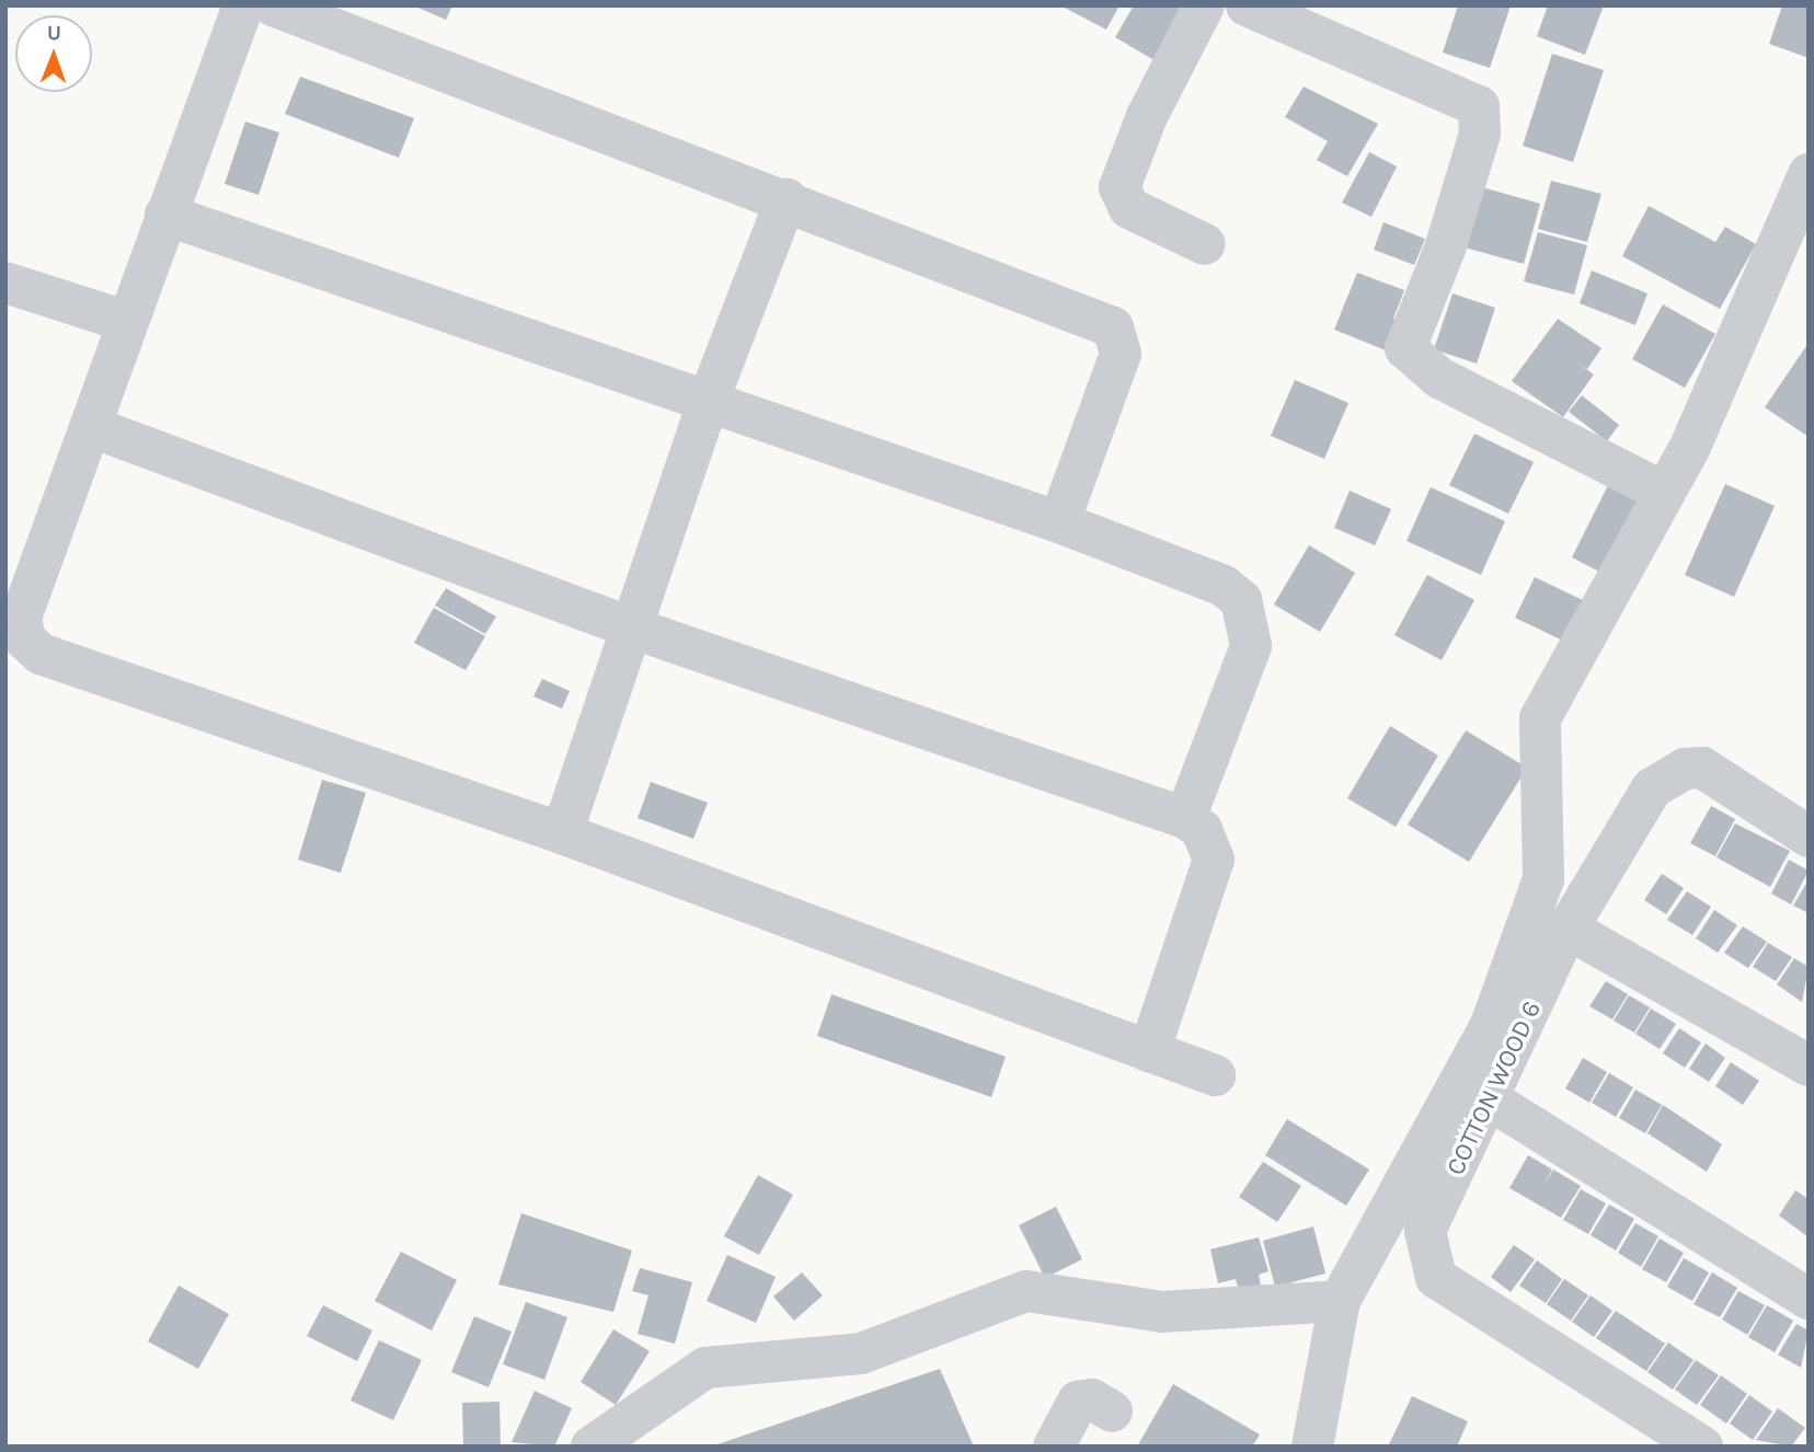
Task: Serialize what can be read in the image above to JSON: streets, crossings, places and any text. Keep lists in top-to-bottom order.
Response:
{
  "streets": {
    "street": ["COTTON WOOD 6"]
  },
  "north": "top"
}
